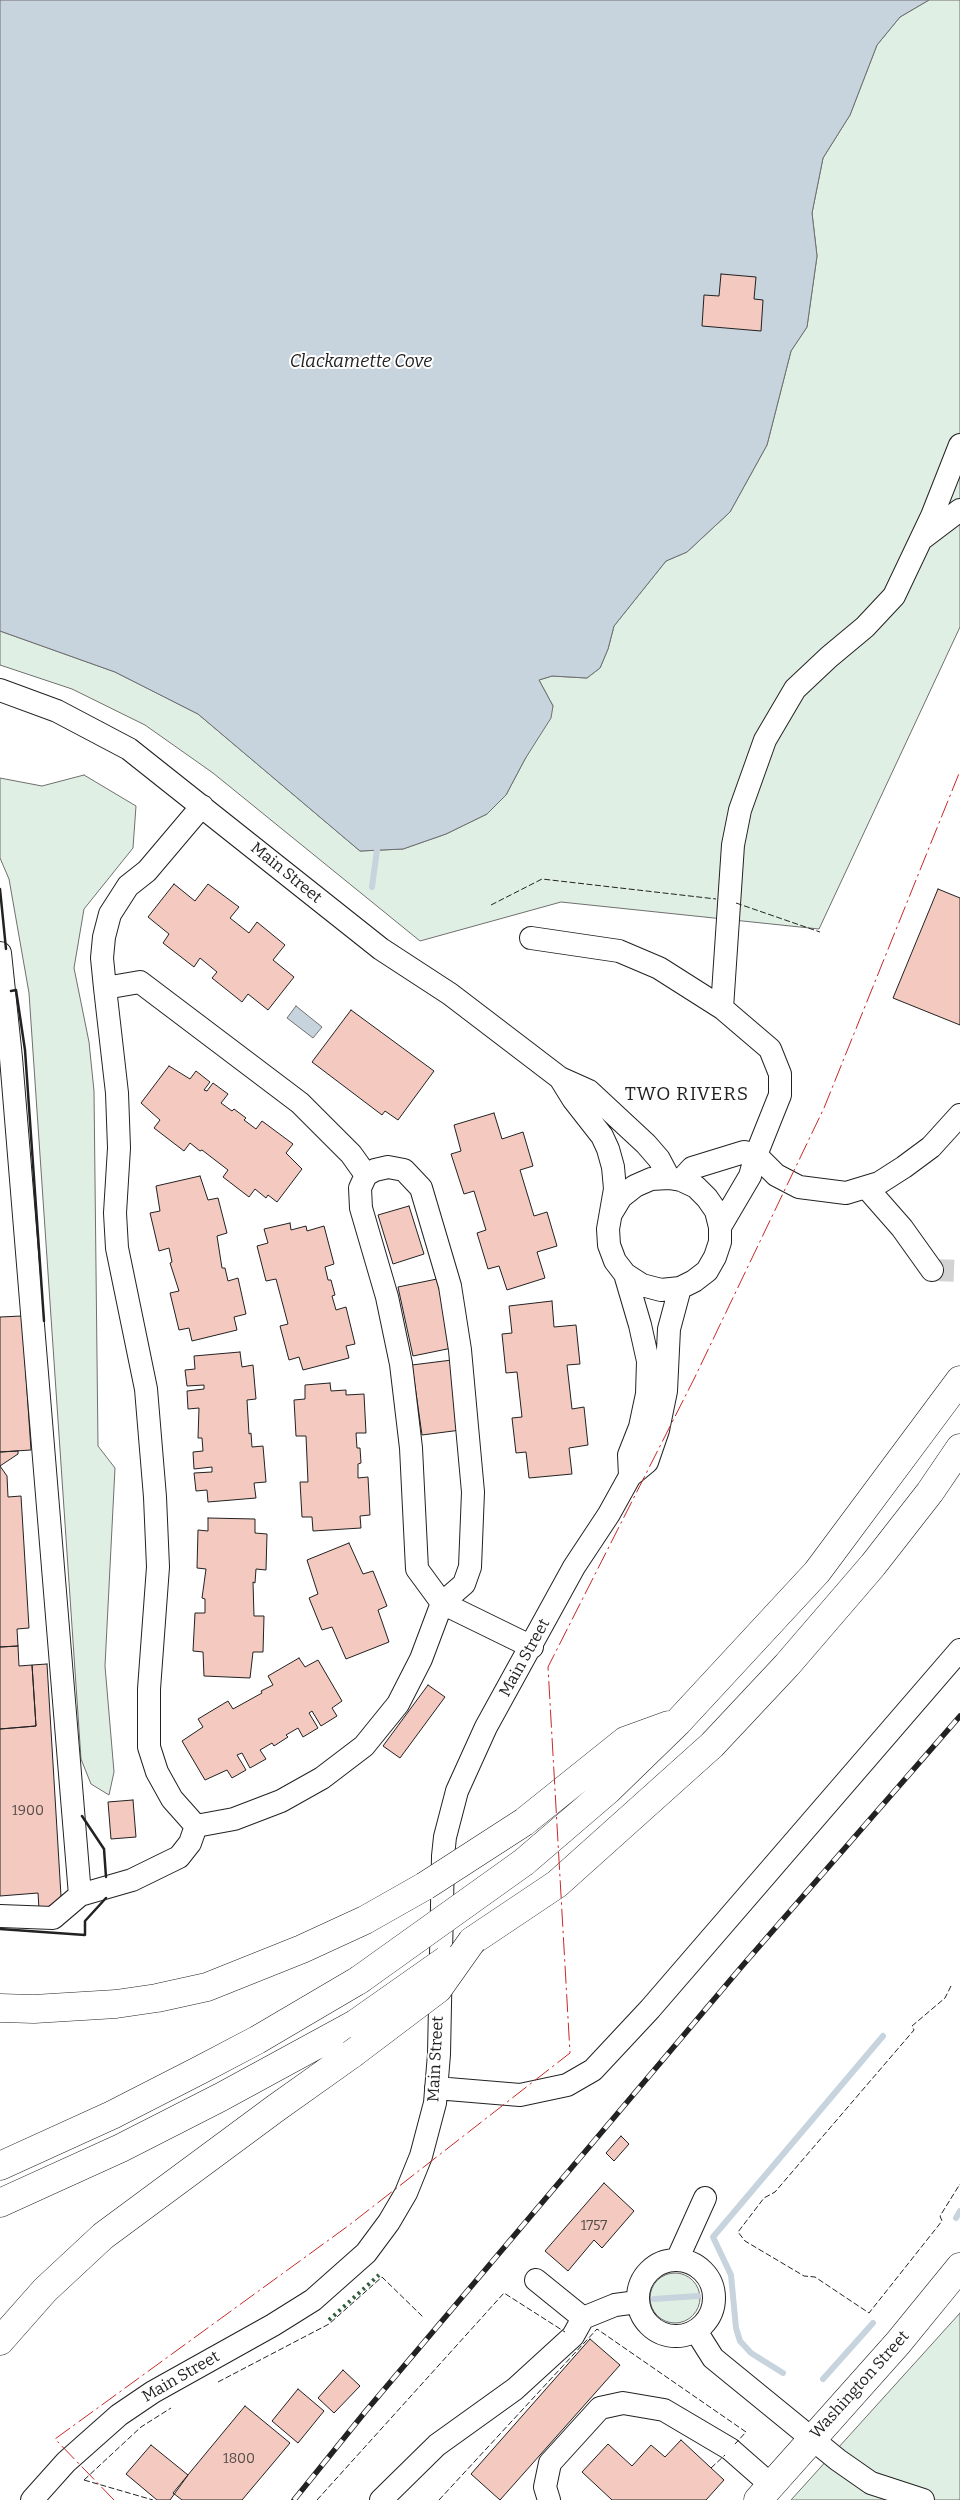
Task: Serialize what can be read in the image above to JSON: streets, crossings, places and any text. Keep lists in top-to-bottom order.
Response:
{
  "streets": {
    "main road": ["Washington Street"],
    "street": ["Main Street"]
  },
  "districts": ["TWO RIVERS"],
  "water": ["Clackamette Cove"],
  "house_numbers": ["1900", "1757", "1800"]
}
